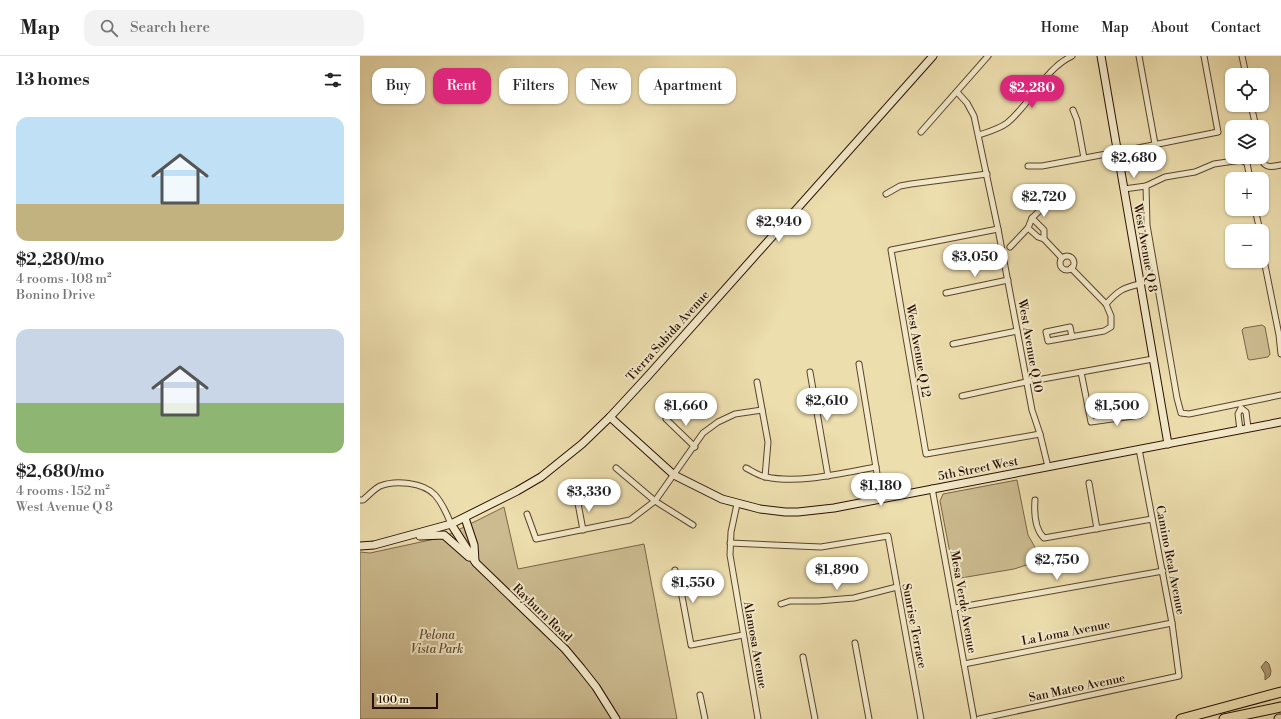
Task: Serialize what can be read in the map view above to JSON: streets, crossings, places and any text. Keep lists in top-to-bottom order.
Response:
{
  "streets": {
    "street": [
      "West Avenue Q 8",
      "Tierra Subida Avenue",
      "West Avenue Q 10",
      "West Avenue Q 12",
      "5th Street West",
      "Camino Real Avenue",
      "Mesa Verde Avenue",
      "Rayburn Road",
      "Sunrise Terrace",
      "La Loma Avenue",
      "Alamosa Avenue",
      "San Mateo Avenue"
    ]
  },
  "crossings": [
    ["West Avenue Q 8", "5th Street West"],
    ["Tierra Subida Avenue", "5th Street West"],
    ["Tierra Subida Avenue", "Rayburn Road"],
    ["West Avenue Q 10", "West Avenue Q 12"],
    ["West Avenue Q 10", "5th Street West"],
    ["5th Street West", "Camino Real Avenue"],
    ["5th Street West", "Mesa Verde Avenue"],
    ["5th Street West", "Alamosa Avenue"],
    ["Camino Real Avenue", "La Loma Avenue"],
    ["Camino Real Avenue", "San Mateo Avenue"],
    ["Mesa Verde Avenue", "La Loma Avenue"],
    ["Sunrise Terrace", "Alamosa Avenue"]
  ],
  "parks": ["Pelona Vista Park"],
  "scale_bar": "100 m",
  "page": {
    "header": "Map",
    "search": "Search here",
    "nav": [
      "Home",
      "Map",
      "About",
      "Contact"
    ],
    "heading": "13 homes",
    "map_buttons": ["+", "−"],
    "chip": [
      "Buy",
      "Rent",
      "Filters",
      "New",
      "Apartment"
    ],
    "price": [
      "$2,280",
      "$2,680",
      "$2,720",
      "$2,940",
      "$3,050",
      "$2,610",
      "$1,660",
      "$1,500",
      "$1,180",
      "$3,330",
      "$2,750",
      "$1,890",
      "$1,550"
    ],
    "list": [
      {
        "name": "$2,280/mo",
        "note": "4 rooms · 108 m² · Bonino Drive"
      },
      {
        "name": "$2,680/mo",
        "note": "4 rooms · 152 m² · West Avenue Q 8"
      }
    ],
    "scale": "100 m"
  }
}
